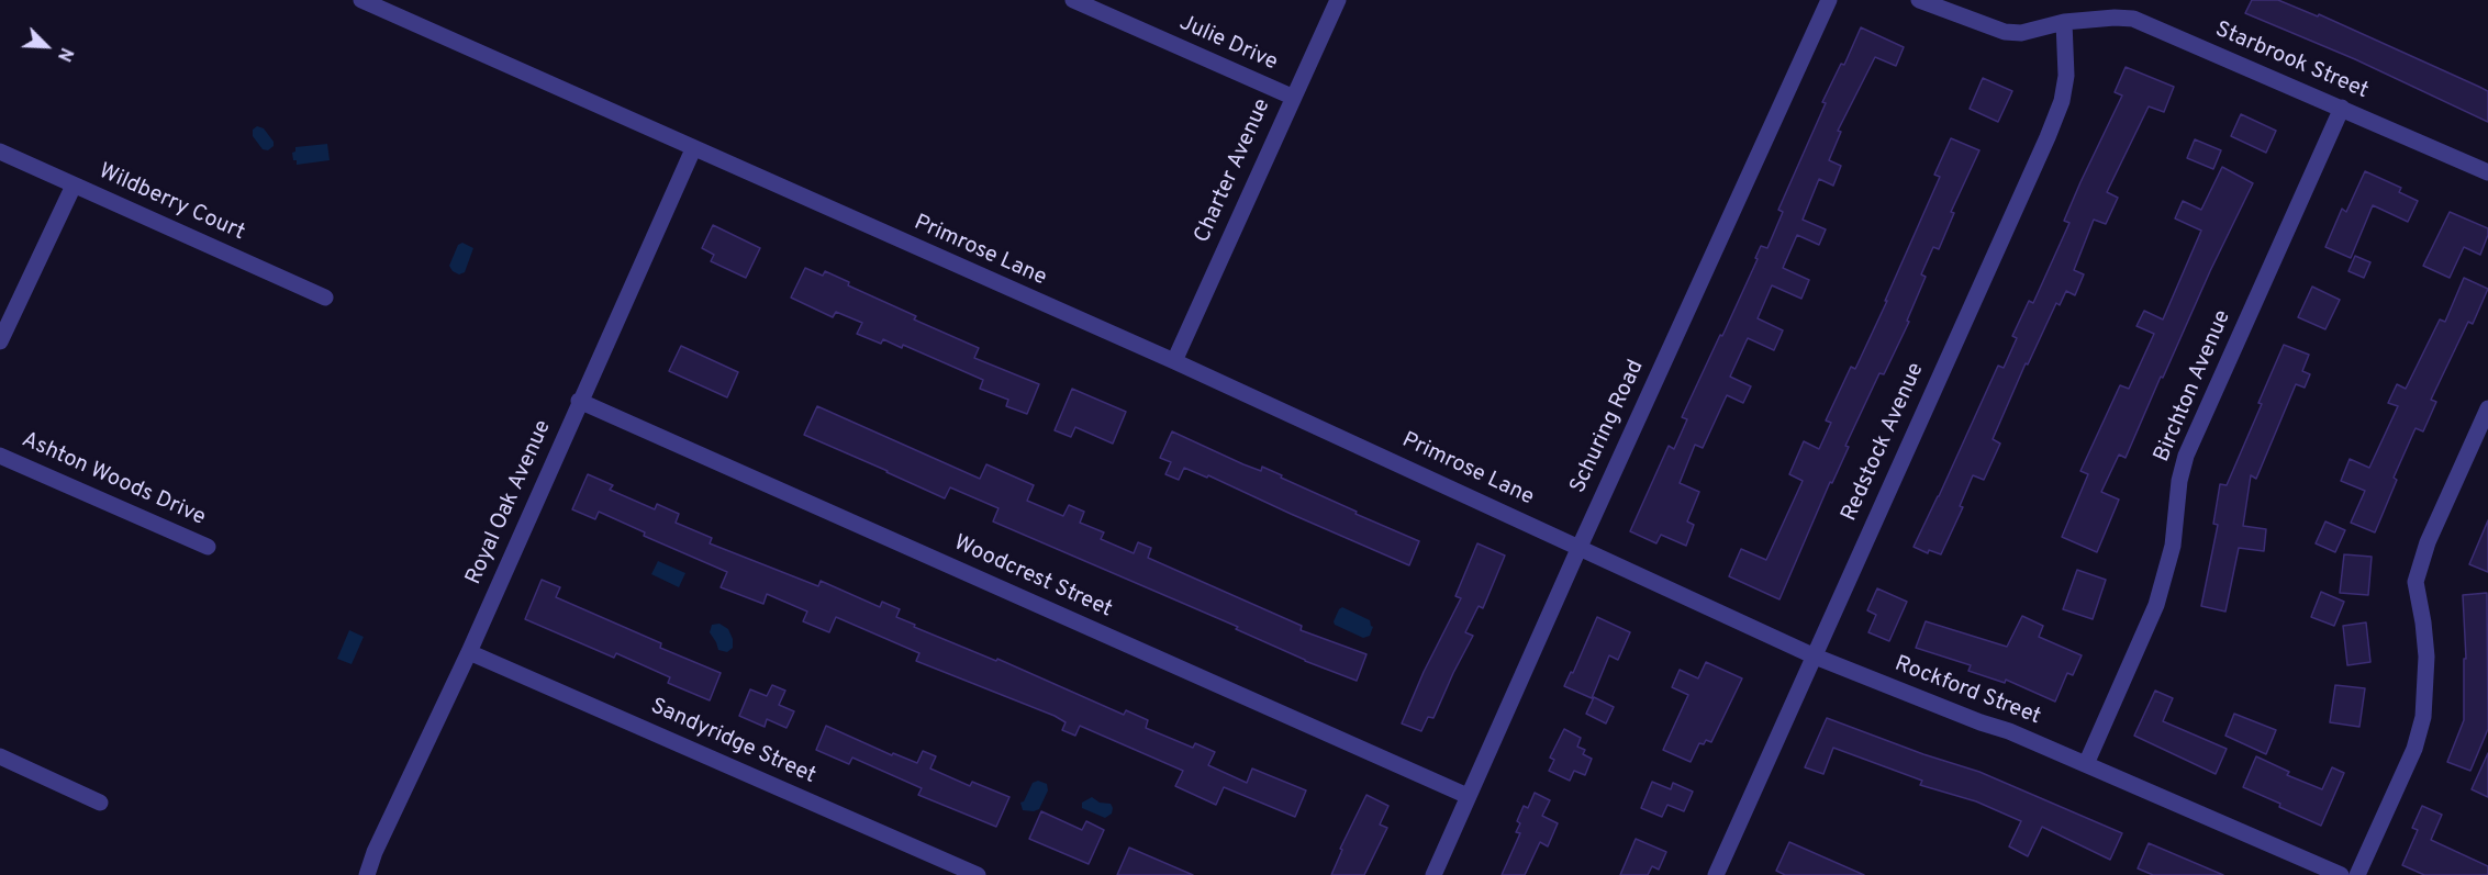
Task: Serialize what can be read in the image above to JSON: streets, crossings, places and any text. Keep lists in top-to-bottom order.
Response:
{
  "streets": {
    "street": [
      "Julie Drive",
      "Starbrook Street",
      "Charter Avenue",
      "Wildberry Court",
      "Primrose Lane",
      "Birchton Avenue",
      "Schuring Road",
      "Redstock Avenue",
      "Ashton Woods Drive",
      "Royal Oak Avenue",
      "Woodcrest Street",
      "Rockford Street",
      "Sandyridge Street"
    ]
  },
  "crossings": [
    ["Julie Drive", "Charter Avenue"],
    ["Starbrook Street", "Birchton Avenue"],
    ["Starbrook Street", "Redstock Avenue"],
    ["Charter Avenue", "Primrose Lane"],
    ["Primrose Lane", "Schuring Road"],
    ["Primrose Lane", "Royal Oak Avenue"],
    ["Primrose Lane", "Rockford Street"],
    ["Birchton Avenue", "Rockford Street"],
    ["Schuring Road", "Woodcrest Street"],
    ["Schuring Road", "Rockford Street"],
    ["Redstock Avenue", "Rockford Street"],
    ["Royal Oak Avenue", "Woodcrest Street"],
    ["Royal Oak Avenue", "Sandyridge Street"]
  ],
  "north": "bottom right"
}
